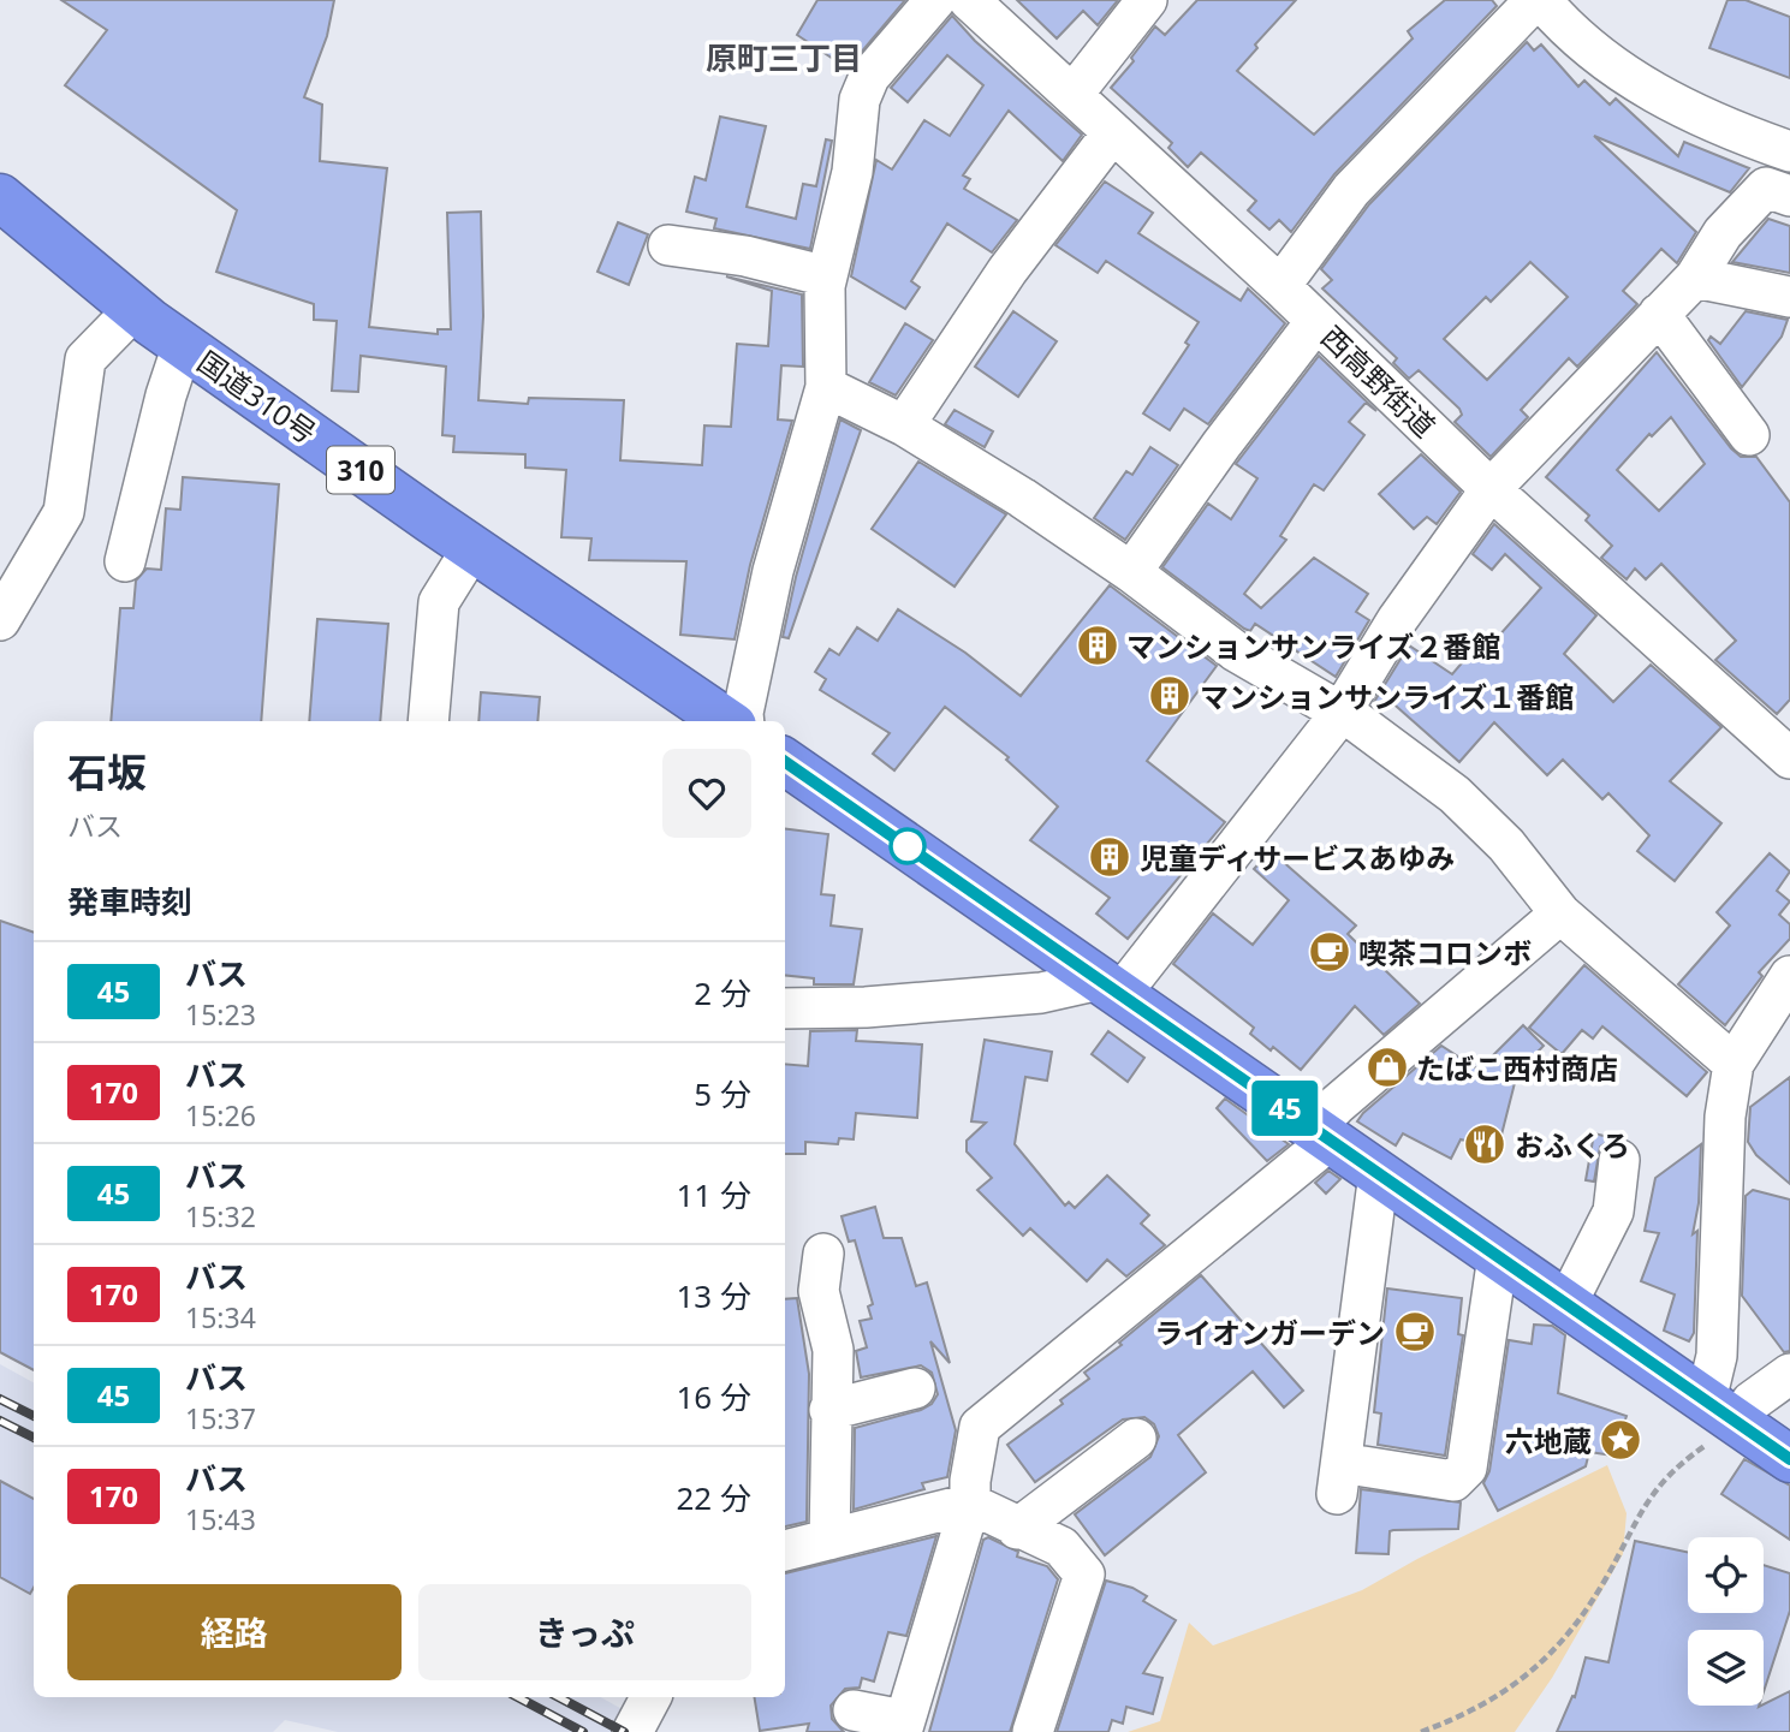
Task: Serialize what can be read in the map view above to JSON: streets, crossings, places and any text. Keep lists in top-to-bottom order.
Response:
{
  "streets": {
    "highway": ["国道310号", "310"],
    "street": ["西高野街道"]
  },
  "districts": ["原町三丁目"],
  "places": {
    "building": ["マンションサンライズ２番館", "マンションサンライズ１番館", "児童ディサービスあゆみ"],
    "cafe": ["喫茶コロンボ", "ライオンガーデン"],
    "shop": ["たばこ西村商店"],
    "restaurant": ["おふくろ"],
    "place": ["六地蔵"]
  },
  "lines": ["bus line 45"],
  "page": {
    "on_map": "45",
    "heading": [
      ["石坂", "バス"],
      "発車時刻"
    ],
    "list": [
      {
        "mark": "45",
        "name": "バス",
        "note": "15:23",
        "value": "2 分"
      },
      {
        "mark": "170",
        "name": "バス",
        "note": "15:26",
        "value": "5 分"
      },
      {
        "mark": "45",
        "name": "バス",
        "note": "15:32",
        "value": "11 分"
      },
      {
        "mark": "170",
        "name": "バス",
        "note": "15:34",
        "value": "13 分"
      },
      {
        "mark": "45",
        "name": "バス",
        "note": "15:37",
        "value": "16 分"
      },
      {
        "mark": "170",
        "name": "バス",
        "note": "15:43",
        "value": "22 分"
      }
    ],
    "buttons": ["経路", "きっぷ"]
  }
}
